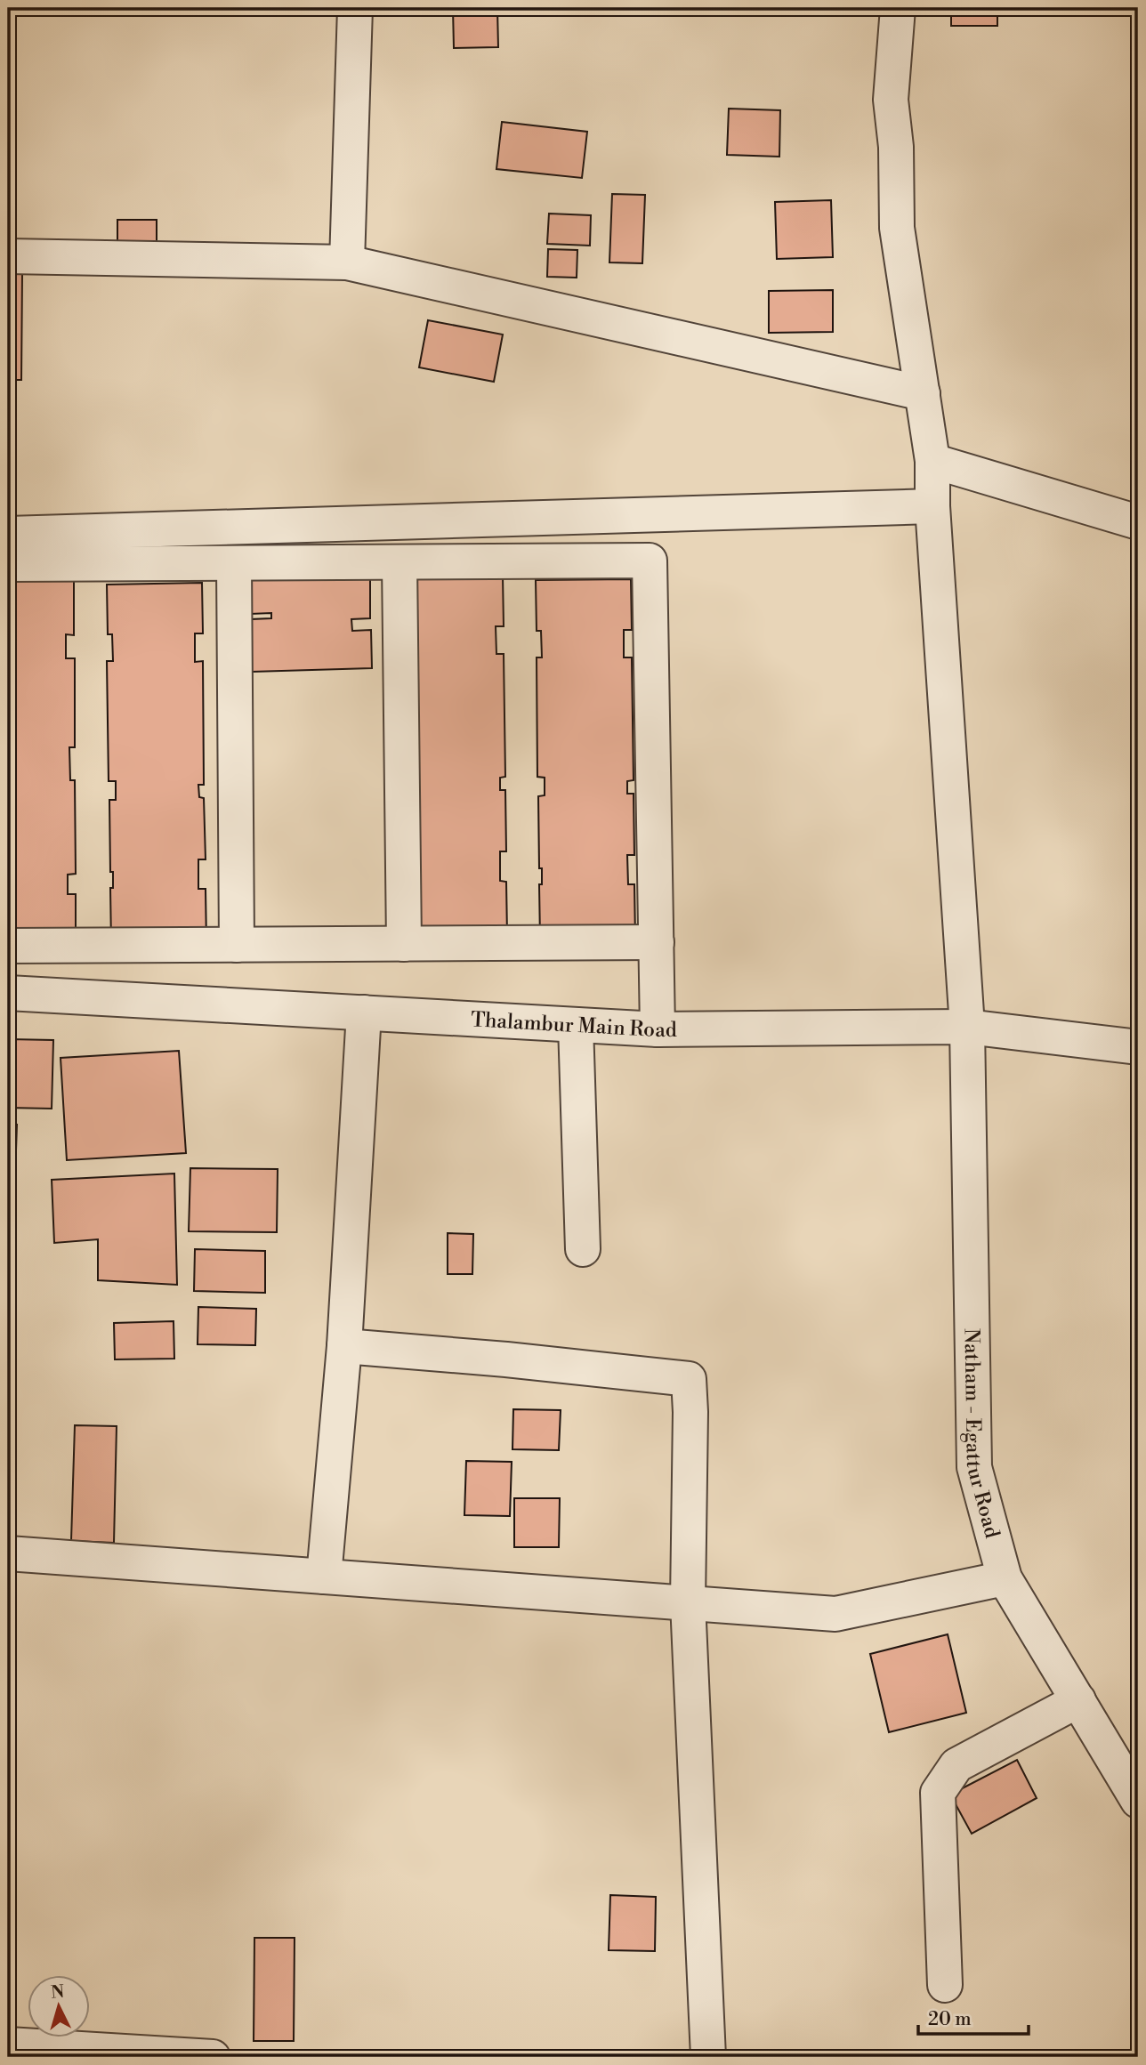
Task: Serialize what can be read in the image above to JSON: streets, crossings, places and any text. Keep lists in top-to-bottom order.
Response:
{
  "streets": {
    "street": ["Thalambur Main Road", "Natham - Egattur Road"]
  },
  "crossings": [
    ["Thalambur Main Road", "Natham - Egattur Road"]
  ],
  "scale_bar": "20 m",
  "north": "top"
}
